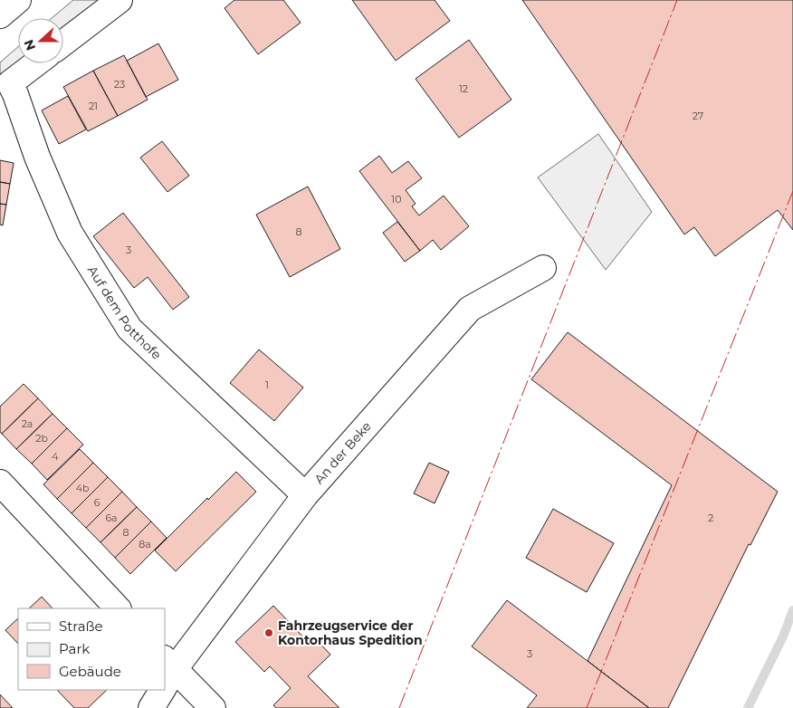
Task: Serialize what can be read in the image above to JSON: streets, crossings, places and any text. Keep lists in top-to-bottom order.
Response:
{
  "streets": {
    "street": ["Auf dem Potthofe", "An der Beke"]
  },
  "crossings": [
    ["Auf dem Potthofe", "An der Beke"]
  ],
  "places": ["Fahrzeugservice der Kontorhaus Spedition"],
  "house_numbers": [
    "23",
    "12",
    "21",
    "27",
    "10",
    "8",
    "3",
    "1",
    "2a",
    "2b",
    "4",
    "4b",
    "6",
    "6a",
    "2",
    "8",
    "8a",
    "3"
  ],
  "legend": ["Straße", "Park", "Gebäude"],
  "north": "left"
}
